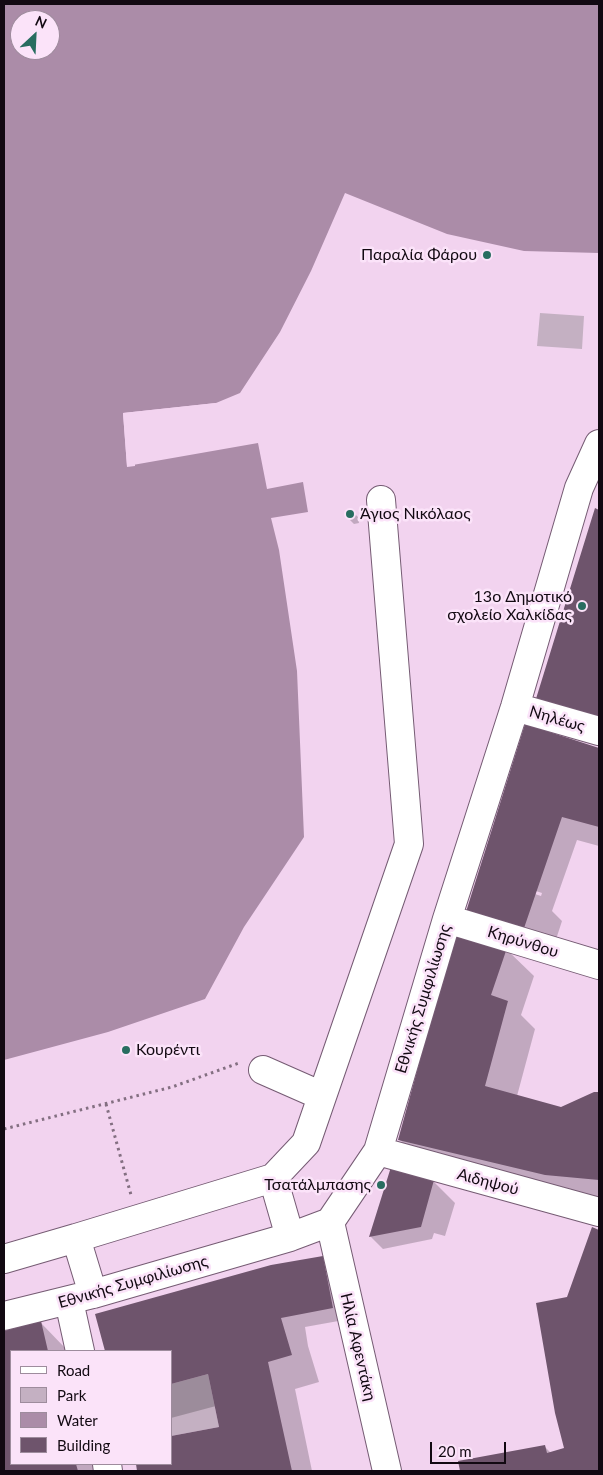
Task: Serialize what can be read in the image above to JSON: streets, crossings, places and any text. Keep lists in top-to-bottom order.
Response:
{
  "streets": {
    "street": [
      "Νηλέως",
      "Κηρύνθου",
      "Εθνικής Συμφιλίωσης",
      "Αιδηψού",
      "Ηλία Αφεντάκη"
    ]
  },
  "crossings": [
    ["Νηλέως", "Εθνικής Συμφιλίωσης"],
    ["Κηρύνθου", "Εθνικής Συμφιλίωσης"],
    ["Εθνικής Συμφιλίωσης", "Αιδηψού"],
    ["Εθνικής Συμφιλίωσης", "Ηλία Αφεντάκη"]
  ],
  "places": [
    "Παραλία Φάρου",
    "Άγιος Νικόλαος",
    "13ο Δημοτικό σχολείο Χαλκίδας",
    "Κουρέντι",
    "Τσατάλμπασης"
  ],
  "legend": [
    "Road",
    "Park",
    "Water",
    "Building"
  ],
  "scale_bar": "20 m",
  "north": "top right"
}
